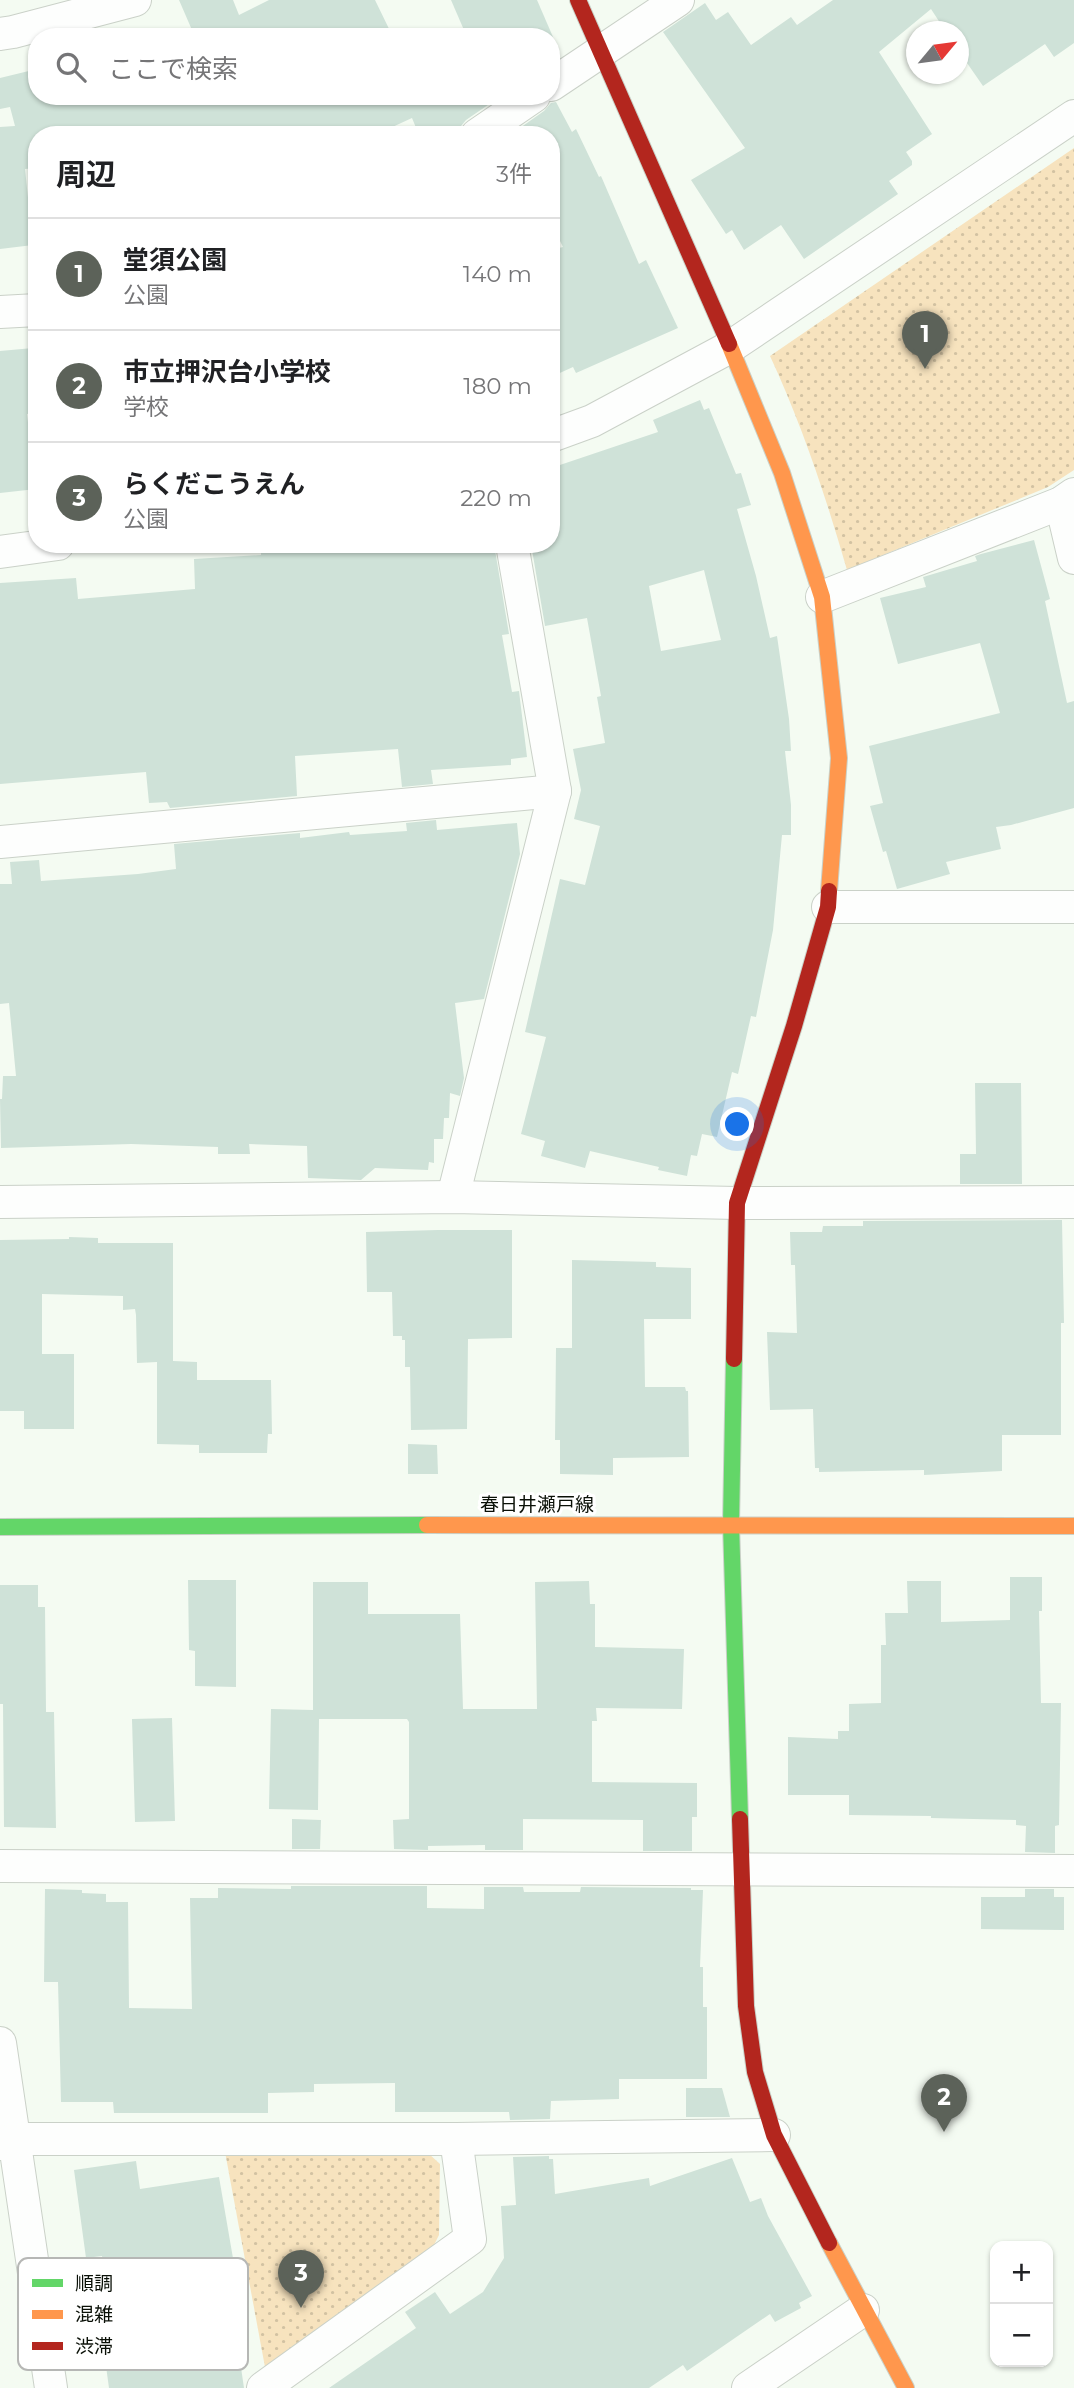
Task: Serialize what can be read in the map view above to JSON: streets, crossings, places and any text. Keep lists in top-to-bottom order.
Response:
{
  "streets": {
    "street": ["春日井瀬戸線"]
  },
  "legend": ["順調", "混雑", "渋滞"],
  "north": "top right",
  "page": {
    "search": "ここで検索",
    "heading": ["周辺", "3件"],
    "list": [
      {
        "mark": "1",
        "name": "堂須公園",
        "note": "公園",
        "value": "140 m"
      },
      {
        "mark": "2",
        "name": "市立押沢台小学校",
        "note": "学校",
        "value": "180 m"
      },
      {
        "mark": "3",
        "name": "らくだこうえん",
        "note": "公園",
        "value": "220 m"
      }
    ],
    "pins": ["1", "2", "3"],
    "map_buttons": ["+", "−"]
  }
}
